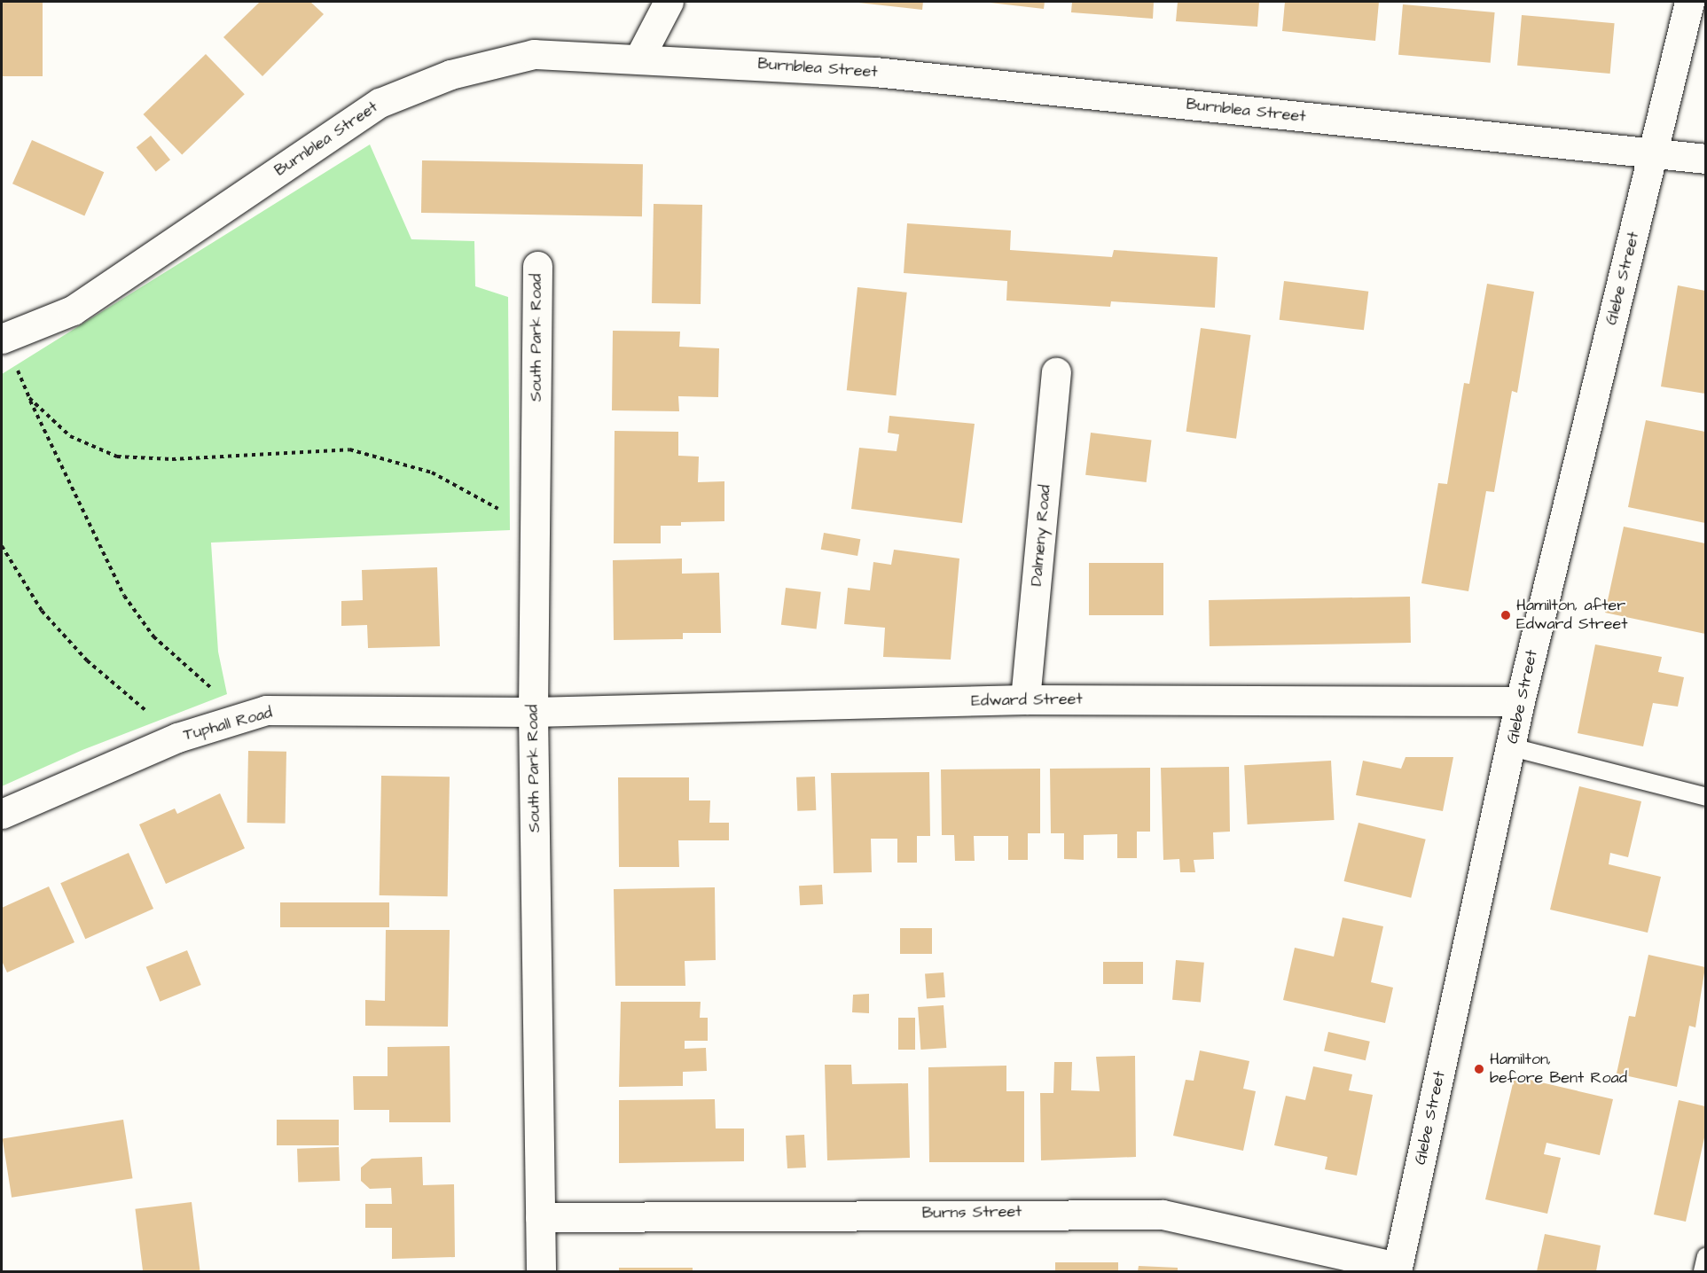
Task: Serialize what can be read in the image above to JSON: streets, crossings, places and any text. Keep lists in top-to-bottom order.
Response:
{
  "streets": {
    "street": [
      "Burnblea Street",
      "Glebe Street",
      "South Park Road",
      "Dalmeny Road",
      "Edward Street",
      "Tuphall Road",
      "Burns Street"
    ]
  },
  "crossings": [
    ["Burnblea Street", "Glebe Street"],
    ["Glebe Street", "Edward Street"],
    ["Glebe Street", "Burns Street"],
    ["South Park Road", "Edward Street"],
    ["South Park Road", "Tuphall Road"],
    ["South Park Road", "Burns Street"],
    ["Dalmeny Road", "Edward Street"],
    ["Edward Street", "Tuphall Road"]
  ],
  "places": ["Hamilton, after Edward Street", "Hamilton, before Bent Road"]
}
